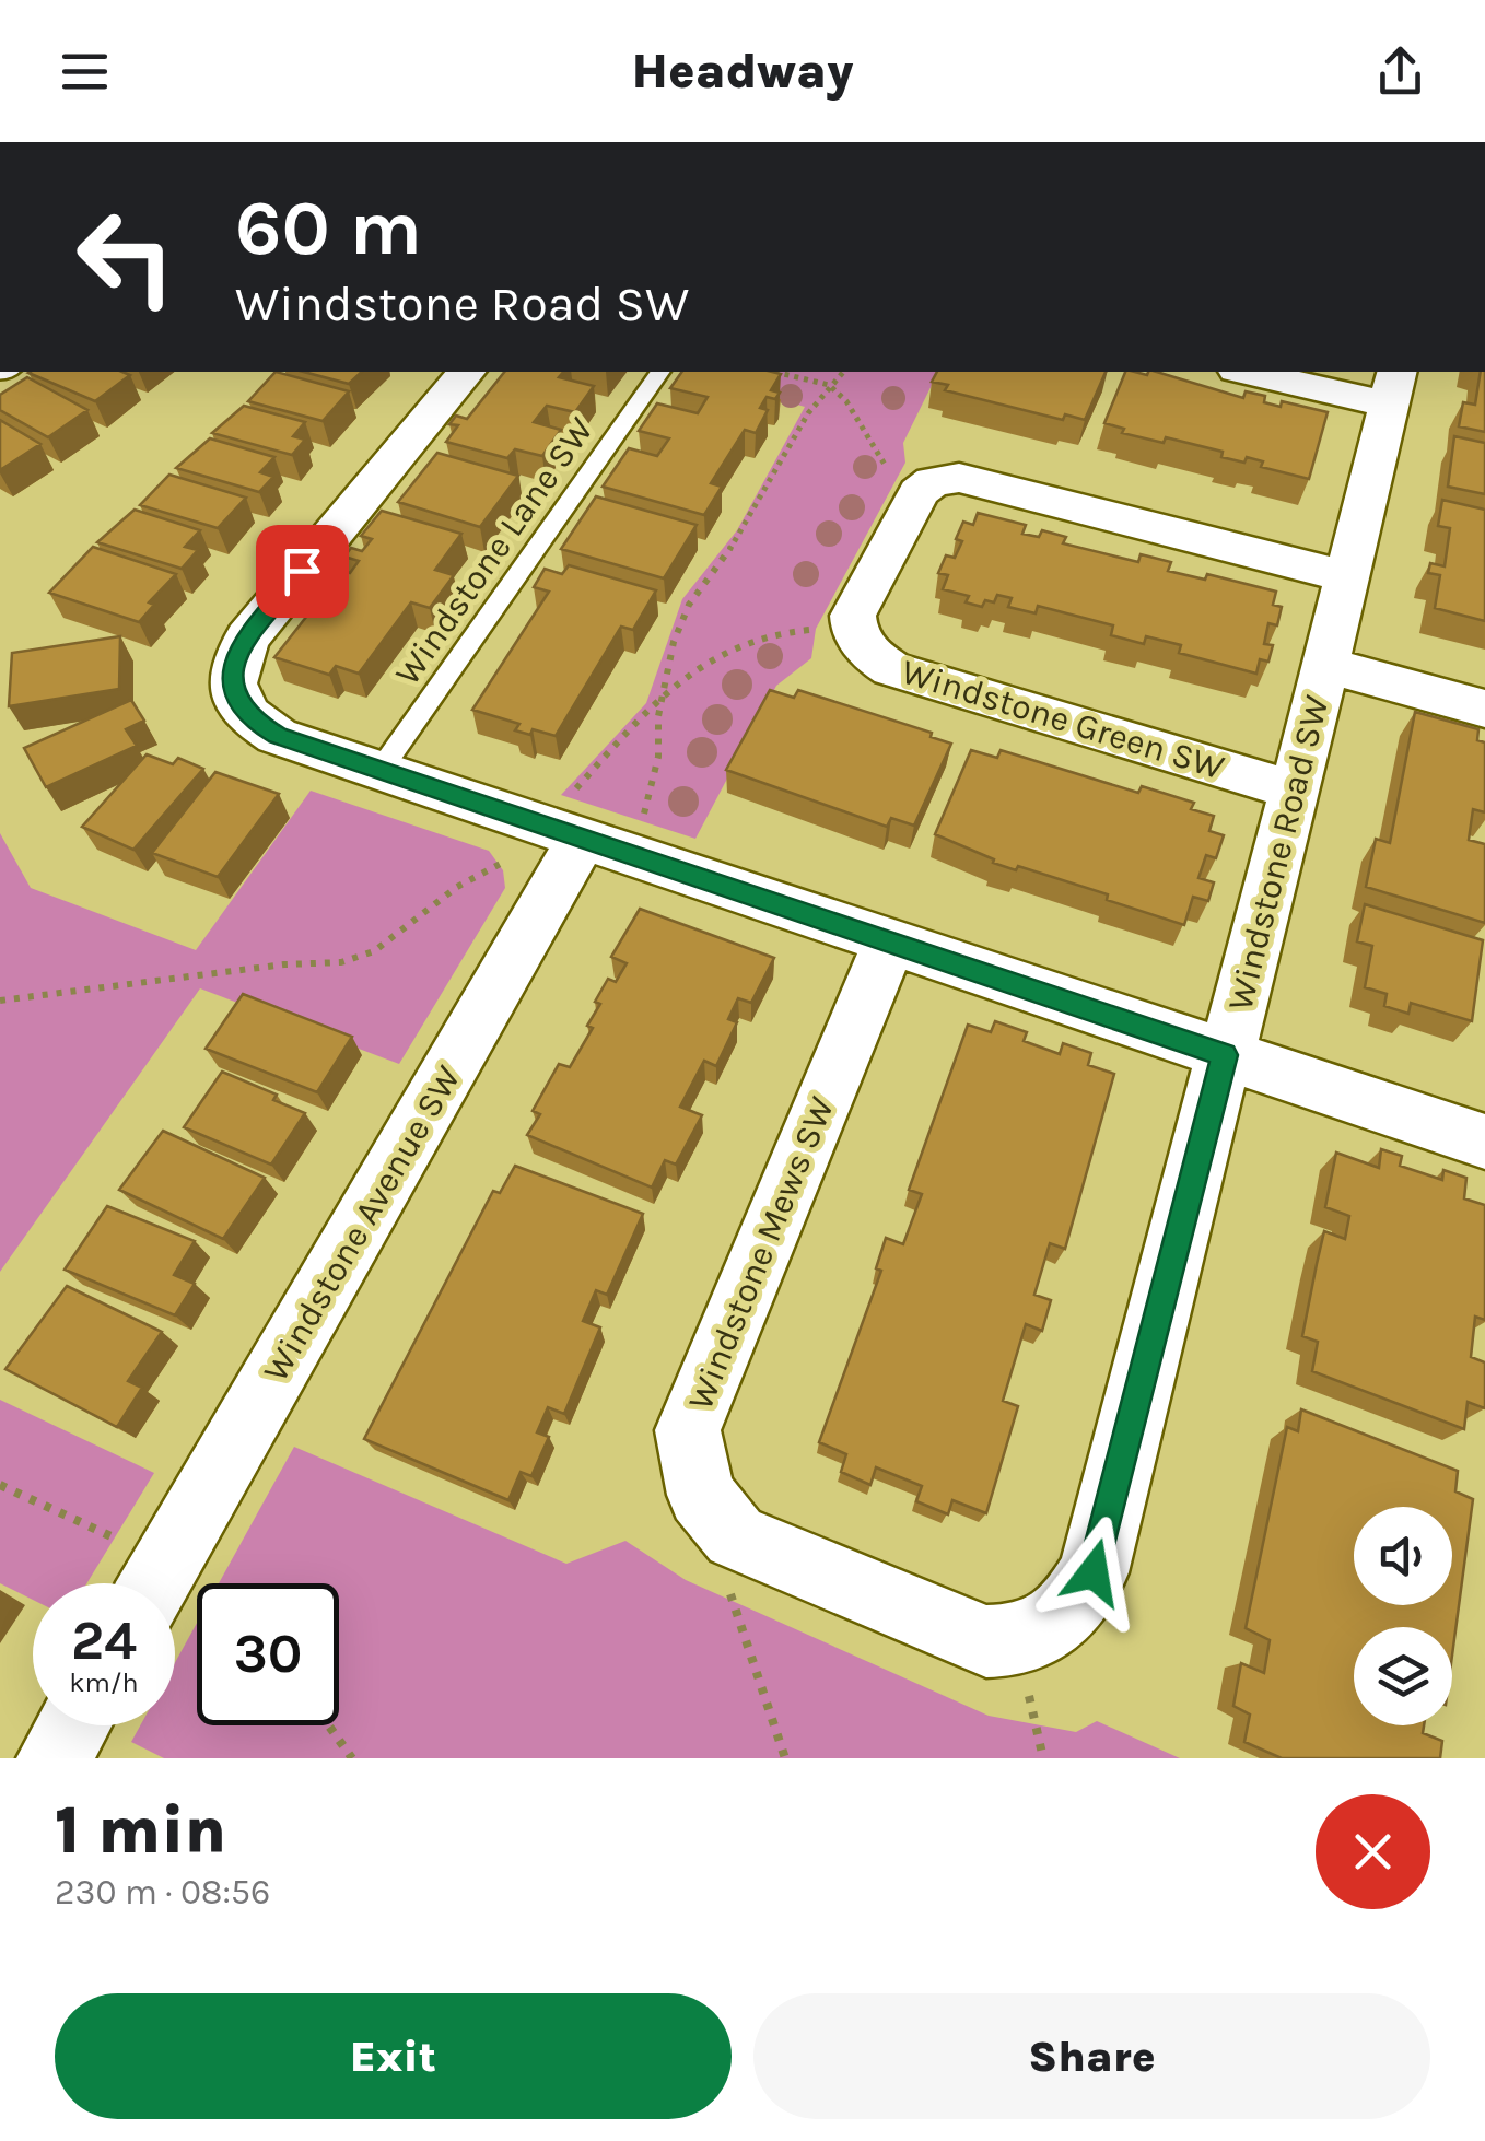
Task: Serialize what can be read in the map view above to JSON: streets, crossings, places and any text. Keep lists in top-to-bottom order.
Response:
{
  "streets": {
    "street": [
      "Windstone Green SW",
      "Windstone Road SW",
      "Windstone Avenue SW",
      "Windstone Mews SW"
    ],
    "lane": ["Windstone Lane SW"]
  },
  "crossings": [
    ["Windstone Lane SW", "Windstone Road SW"],
    ["Windstone Green SW", "Windstone Road SW"],
    ["Windstone Road SW", "Windstone Avenue SW"],
    ["Windstone Road SW", "Windstone Mews SW"]
  ],
  "page": {
    "header": "Headway",
    "turn": ["60 m", "Windstone Road SW"],
    "speed": "24 km/h",
    "limit": "30",
    "heading": ["1 min", "230 m · 08:56"],
    "buttons": ["Exit", "Share"]
  }
}
